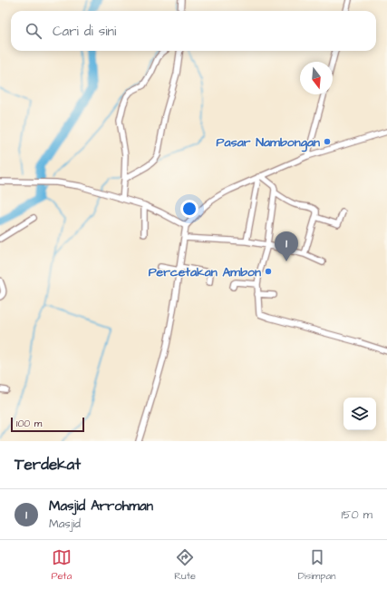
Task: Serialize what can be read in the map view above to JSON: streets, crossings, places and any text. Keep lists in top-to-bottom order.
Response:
{
  "places": ["Pasar Nambongan", "Percetakan Ambon"],
  "scale_bar": "100 m",
  "north": "bottom",
  "page": {
    "search": "Cari di sini",
    "pins": "1",
    "scale": "100 m",
    "heading": "Terdekat",
    "list": [
      {
        "mark": "1",
        "name": "Masjid Arrohman",
        "note": "Masjid",
        "value": "150 m"
      }
    ],
    "nav": ["Peta", "Rute", "Disimpan"]
  }
}
